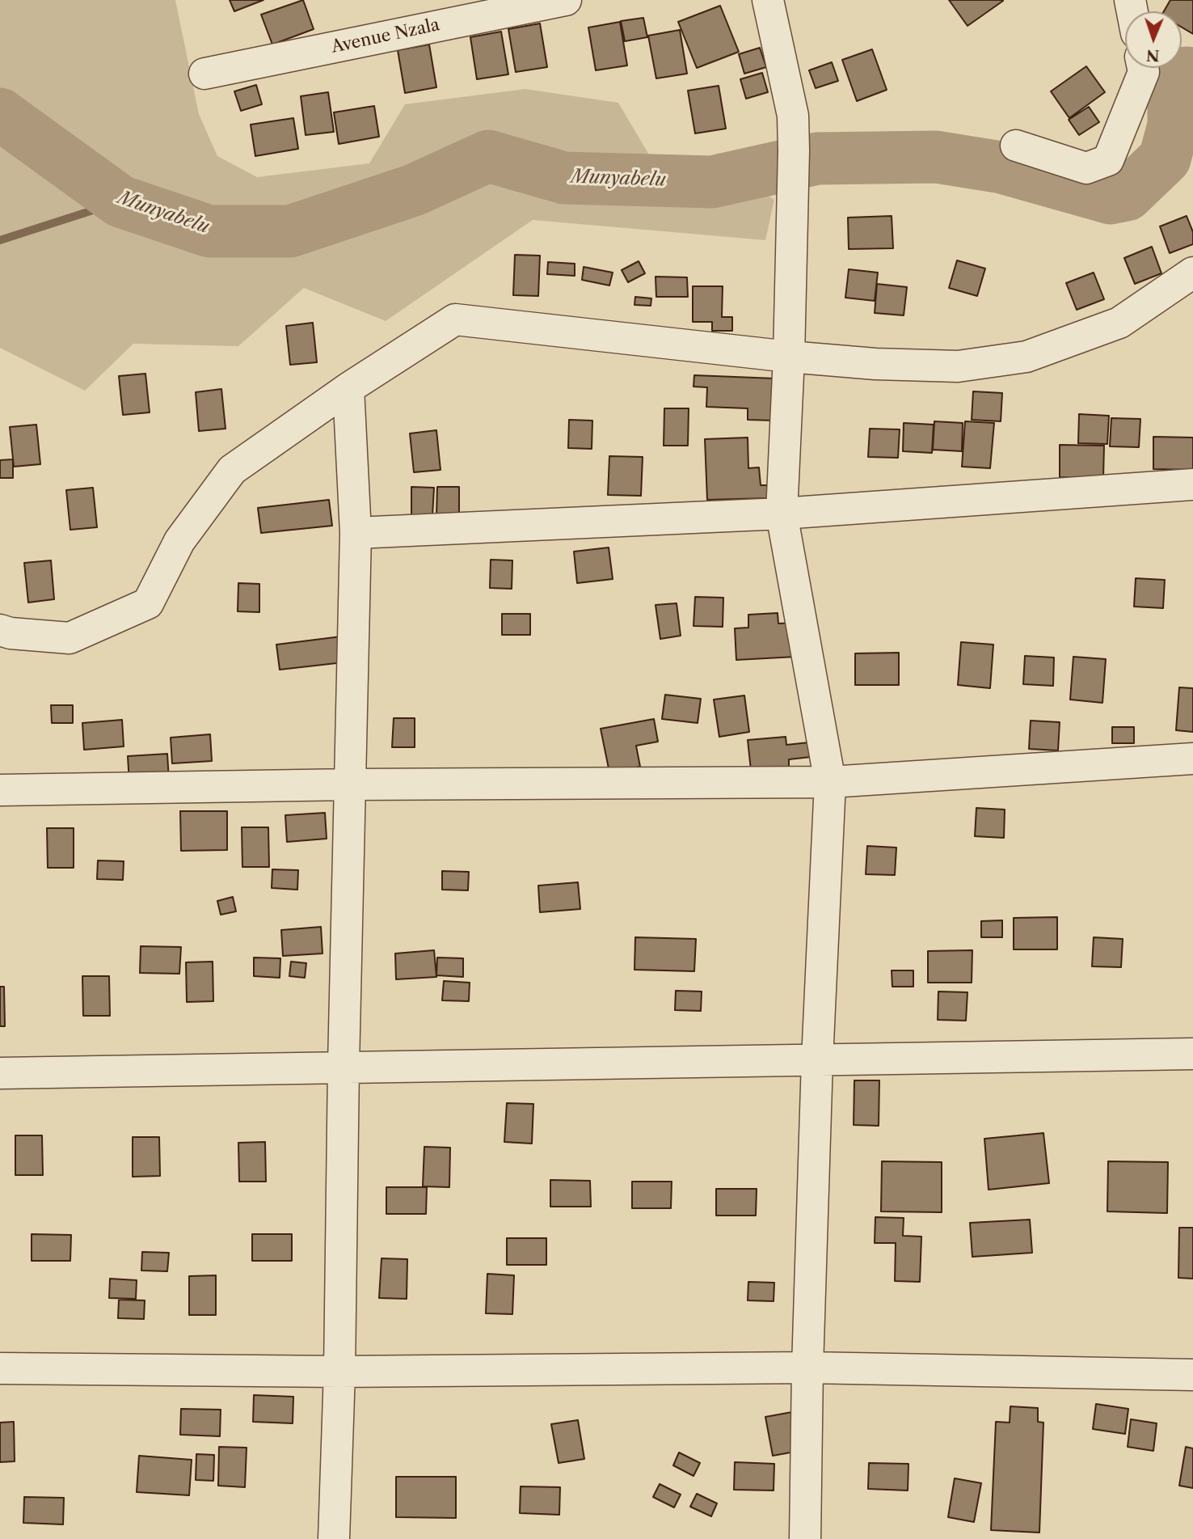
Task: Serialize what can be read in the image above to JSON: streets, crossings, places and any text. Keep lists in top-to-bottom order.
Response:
{
  "streets": {
    "street": ["Avenue Nzala"]
  },
  "water": ["Munyabelu"],
  "north": "bottom"
}
